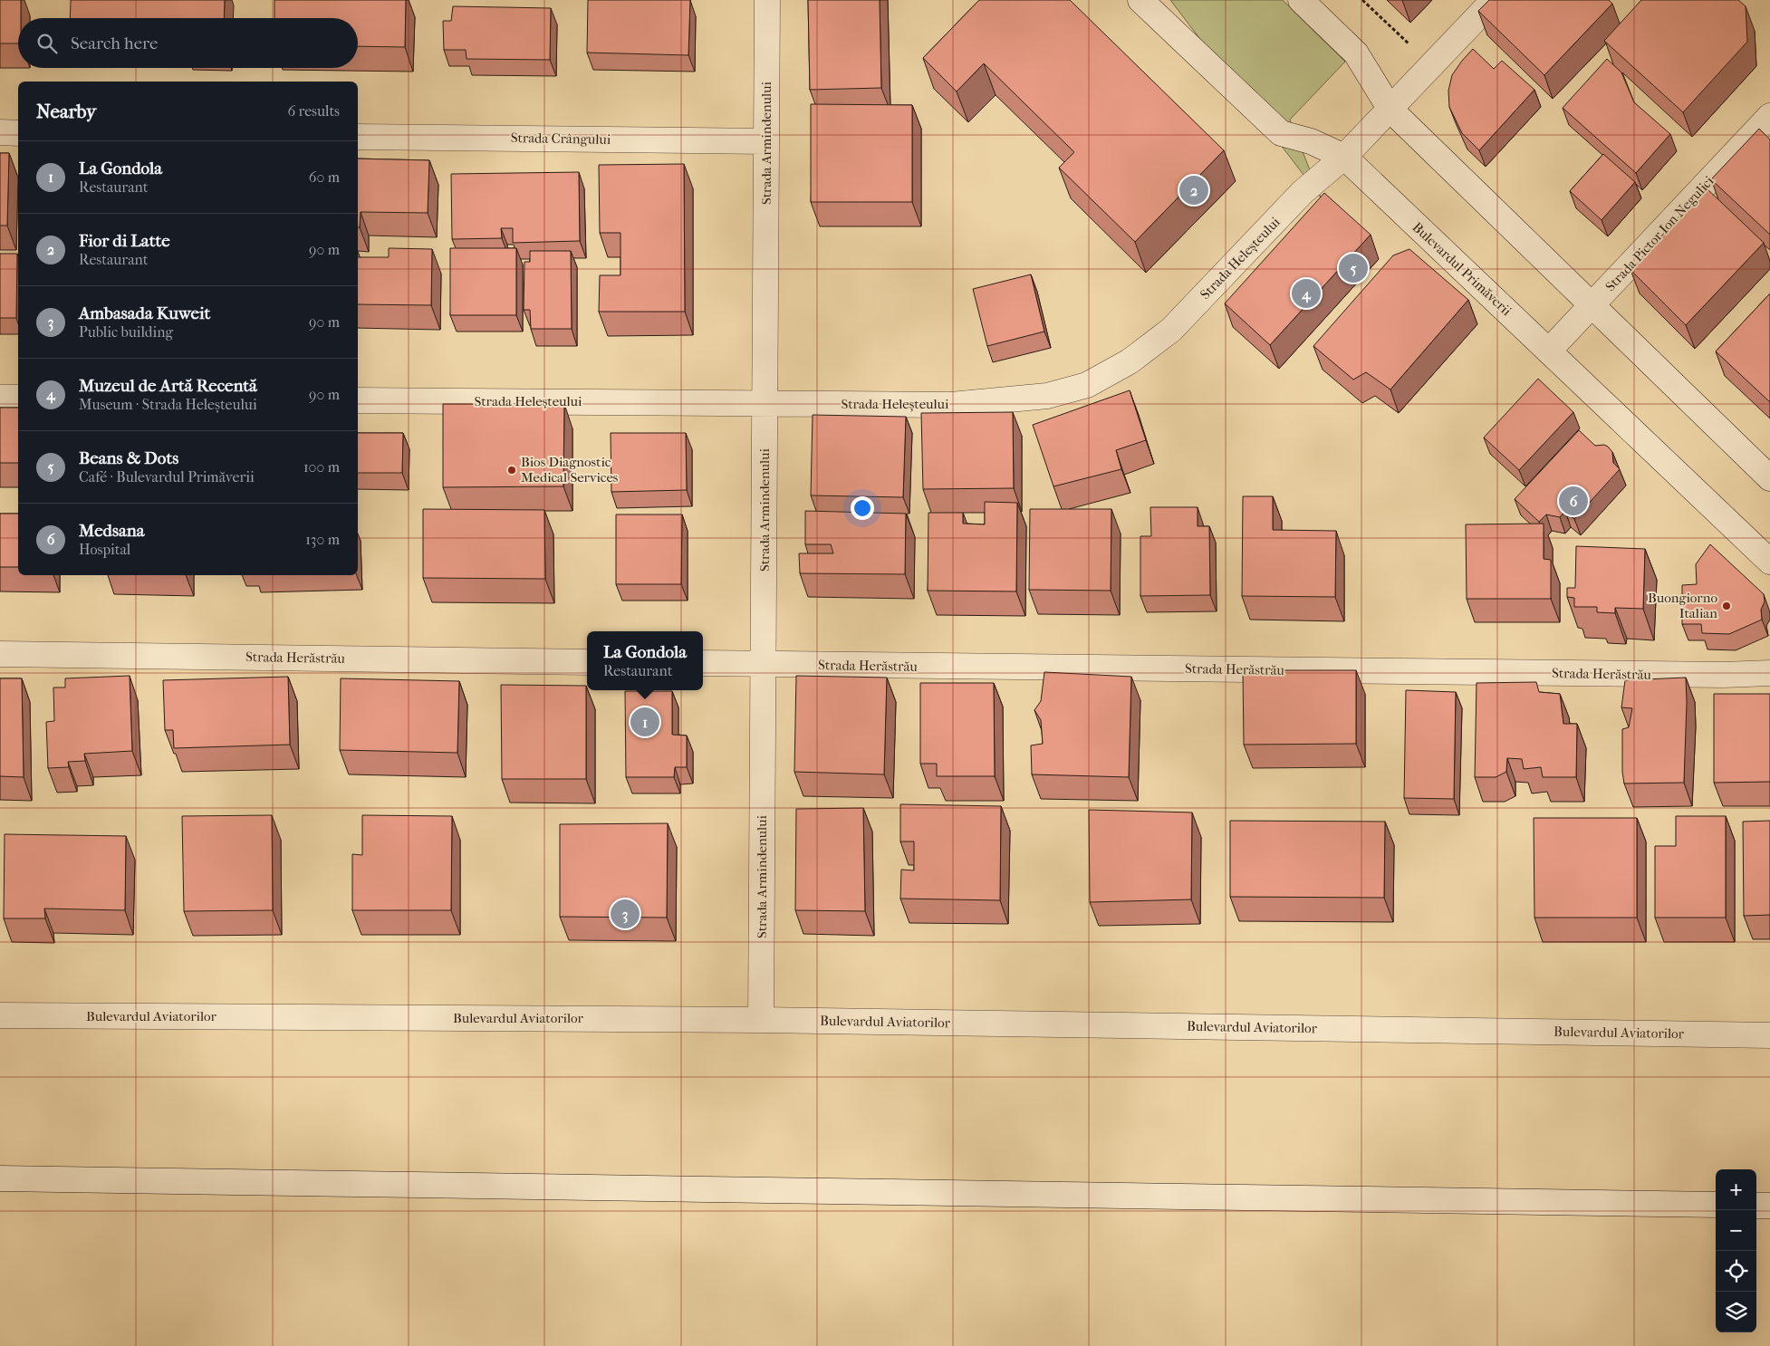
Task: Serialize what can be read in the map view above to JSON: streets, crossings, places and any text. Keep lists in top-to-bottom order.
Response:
{
  "streets": {
    "street": [
      "Strada Crângului",
      "Strada Armindenului",
      "Strada Pictor Ion Negulici",
      "Strada Heleșteului",
      "Bulevardul Primăverii",
      "Strada Herăstrău",
      "Bulevardul Aviatorilor"
    ]
  },
  "crossings": [
    ["Strada Crângului", "Strada Armindenului"],
    ["Strada Armindenului", "Strada Heleșteului"],
    ["Strada Armindenului", "Strada Herăstrău"],
    ["Strada Armindenului", "Bulevardul Aviatorilor"],
    ["Strada Pictor Ion Negulici", "Bulevardul Primăverii"],
    ["Strada Heleșteului", "Bulevardul Primăverii"]
  ],
  "places": ["Bios Diagnostic Medical Services", "Buongiorno Italian"],
  "page": {
    "search": "Search here",
    "heading": ["Nearby", "6 results"],
    "list": [
      {
        "mark": "1",
        "name": "La Gondola",
        "note": "Restaurant",
        "value": "60 m"
      },
      {
        "mark": "2",
        "name": "Fior di Latte",
        "note": "Restaurant",
        "value": "90 m"
      },
      {
        "mark": "3",
        "name": "Ambasada Kuweit",
        "note": "Public building",
        "value": "90 m"
      },
      {
        "mark": "4",
        "name": "Muzeul de Artă Recentă",
        "note": "Museum · Strada Heleșteului",
        "value": "90 m"
      },
      {
        "mark": "5",
        "name": "Beans & Dots",
        "note": "Café · Bulevardul Primăverii",
        "value": "100 m"
      },
      {
        "mark": "6",
        "name": "Medsana",
        "note": "Hospital",
        "value": "130 m"
      }
    ],
    "pins": [
      "2",
      "5",
      "4",
      "6",
      "1",
      "3"
    ],
    "popup": ["La Gondola", "Restaurant"],
    "map_buttons": ["+", "−"]
  }
}
